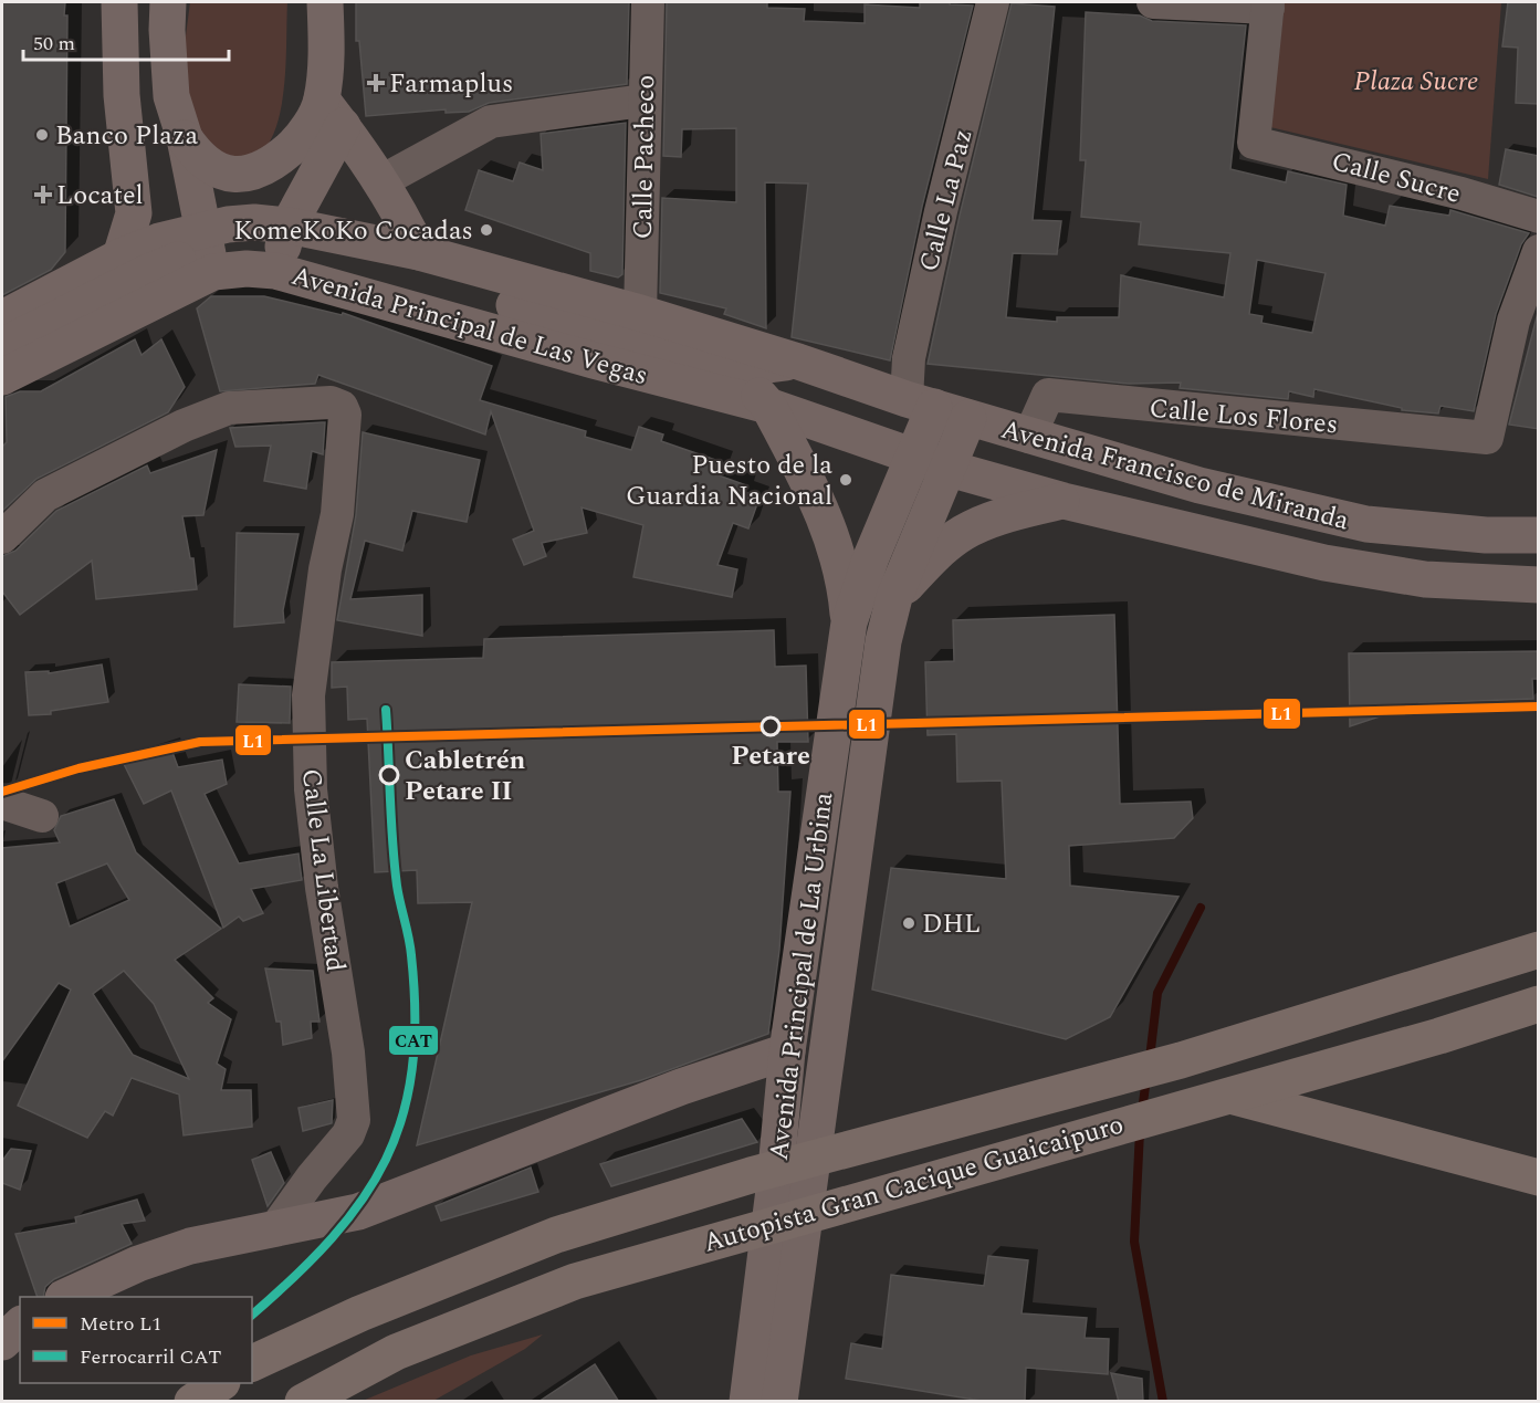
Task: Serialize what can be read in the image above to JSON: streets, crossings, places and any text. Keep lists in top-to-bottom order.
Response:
{
  "streets": {
    "highway": ["Autopista Gran Cacique Guaicaipuro"],
    "street": [
      "Calle Pacheco",
      "Calle Sucre",
      "Calle La Paz",
      "Avenida Principal de Las Vegas",
      "Calle Los Flores",
      "Avenida Francisco de Miranda",
      "Calle La Libertad",
      "Avenida Principal de La Urbina"
    ]
  },
  "crossings": [
    ["Calle Pacheco", "Avenida Principal de Las Vegas"],
    ["Calle La Paz", "Avenida Principal de Las Vegas"],
    ["Calle La Paz", "Avenida Francisco de Miranda"],
    ["Calle La Paz", "Avenida Principal de La Urbina"],
    ["Avenida Principal de Las Vegas", "Avenida Francisco de Miranda"],
    ["Avenida Principal de Las Vegas", "Avenida Principal de La Urbina"],
    ["Calle Los Flores", "Avenida Francisco de Miranda"],
    ["Avenida Francisco de Miranda", "Avenida Principal de La Urbina"]
  ],
  "parks": ["Plaza Sucre"],
  "places": {
    "health": ["Farmaplus", "Locatel"],
    "other": [
      "Banco Plaza",
      "KomeKoKo Cocadas",
      "Puesto de la Guardia Nacional",
      "Petare",
      "Cabletrén Petare II",
      "DHL"
    ]
  },
  "lines": ["metro line L1", "rail line CAT"],
  "legend": ["Metro L1", "Ferrocarril CAT"],
  "scale_bar": "50 m"
}
